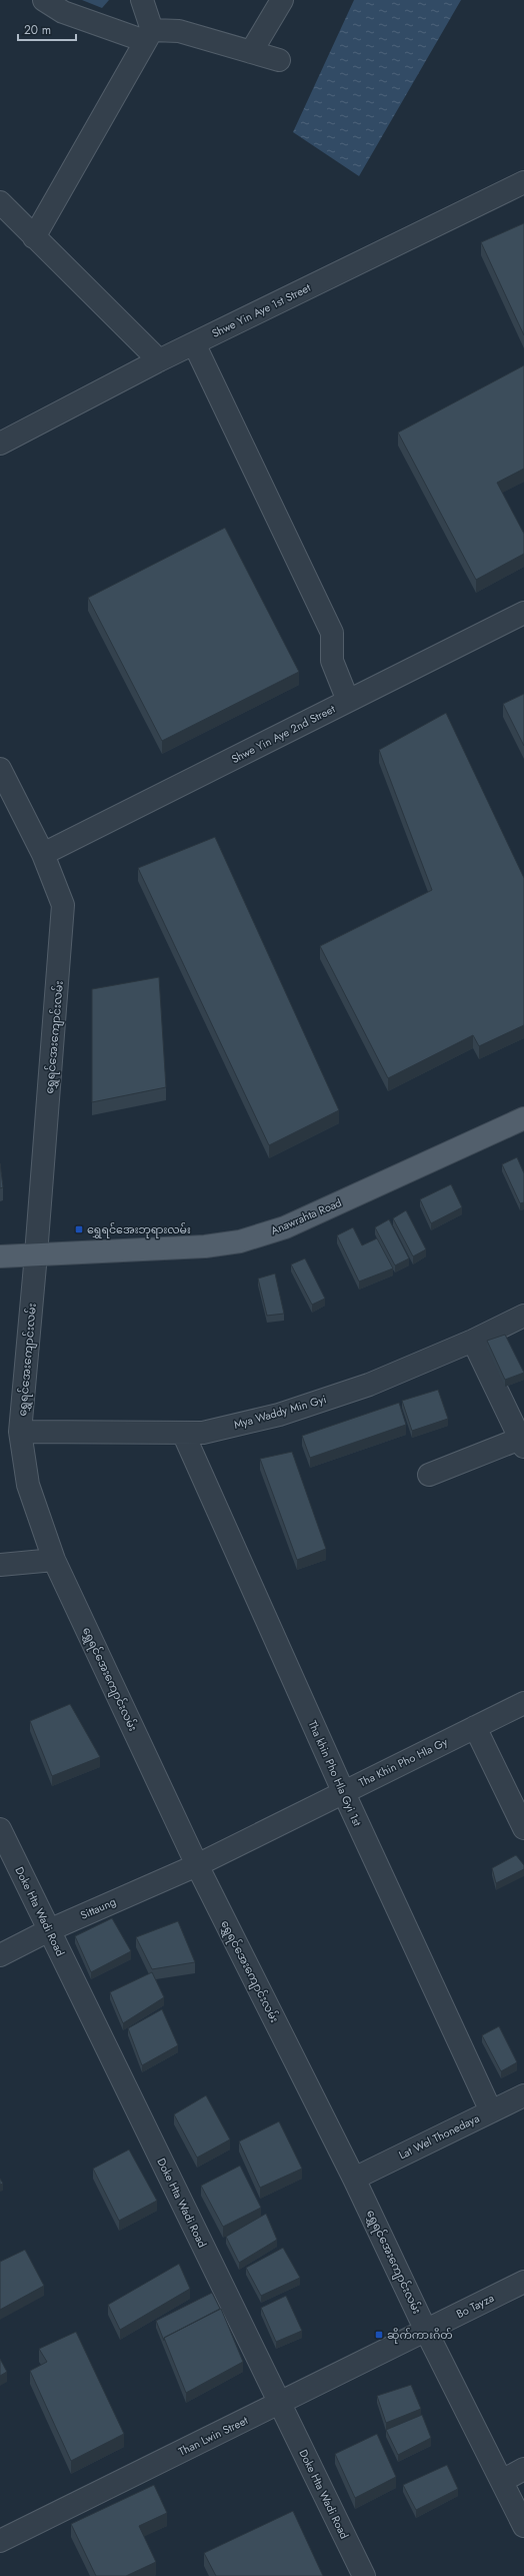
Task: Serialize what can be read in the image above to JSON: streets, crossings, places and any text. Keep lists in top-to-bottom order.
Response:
{
  "streets": {
    "main road": ["Anawrahta Road"],
    "street": [
      "Shwe Yin Aye 1st Street",
      "Shwe Yin Aye 2nd Street",
      "ရွှေရင်အေးကျောင်းလမ်း",
      "Mya Waddy Min Gyi",
      "Tha Khin Pho Hla Gy",
      "Tha khin Pho Hla Gyi 1st",
      "Sittaung",
      "Doke Hta Wadi Road",
      "Lat Wel Thonedaya",
      "Bo Tayza",
      "Than Lwin Street"
    ]
  },
  "crossings": [
    ["Shwe Yin Aye 2nd Street", "ရွှေရင်အေးကျောင်းလမ်း"],
    ["ရွှေရင်အေးကျောင်းလမ်း", "Anawrahta Road"],
    ["ရွှေရင်အေးကျောင်းလမ်း", "Mya Waddy Min Gyi"],
    ["ရွှေရင်အေးကျောင်းလမ်း", "Tha Khin Pho Hla Gy"],
    ["ရွှေရင်အေးကျောင်းလမ်း", "Sittaung"],
    ["ရွှေရင်အေးကျောင်းလမ်း", "Lat Wel Thonedaya"],
    ["ရွှေရင်အေးကျောင်းလမ်း", "Bo Tayza"],
    ["ရွှေရင်အေးကျောင်းလမ်း", "Than Lwin Street"],
    ["Mya Waddy Min Gyi", "Tha khin Pho Hla Gyi 1st"],
    ["Tha Khin Pho Hla Gy", "Tha khin Pho Hla Gyi 1st"],
    ["Tha Khin Pho Hla Gy", "Sittaung"],
    ["Tha khin Pho Hla Gyi 1st", "Lat Wel Thonedaya"],
    ["Sittaung", "Doke Hta Wadi Road"],
    ["Doke Hta Wadi Road", "Than Lwin Street"],
    ["Bo Tayza", "Than Lwin Street"]
  ],
  "places": {
    "transit": ["ရွှေရင်အေးဘုရားလမ်း", "ဆိုက်ကားဂိတ်"]
  },
  "scale_bar": "20 m"
}
